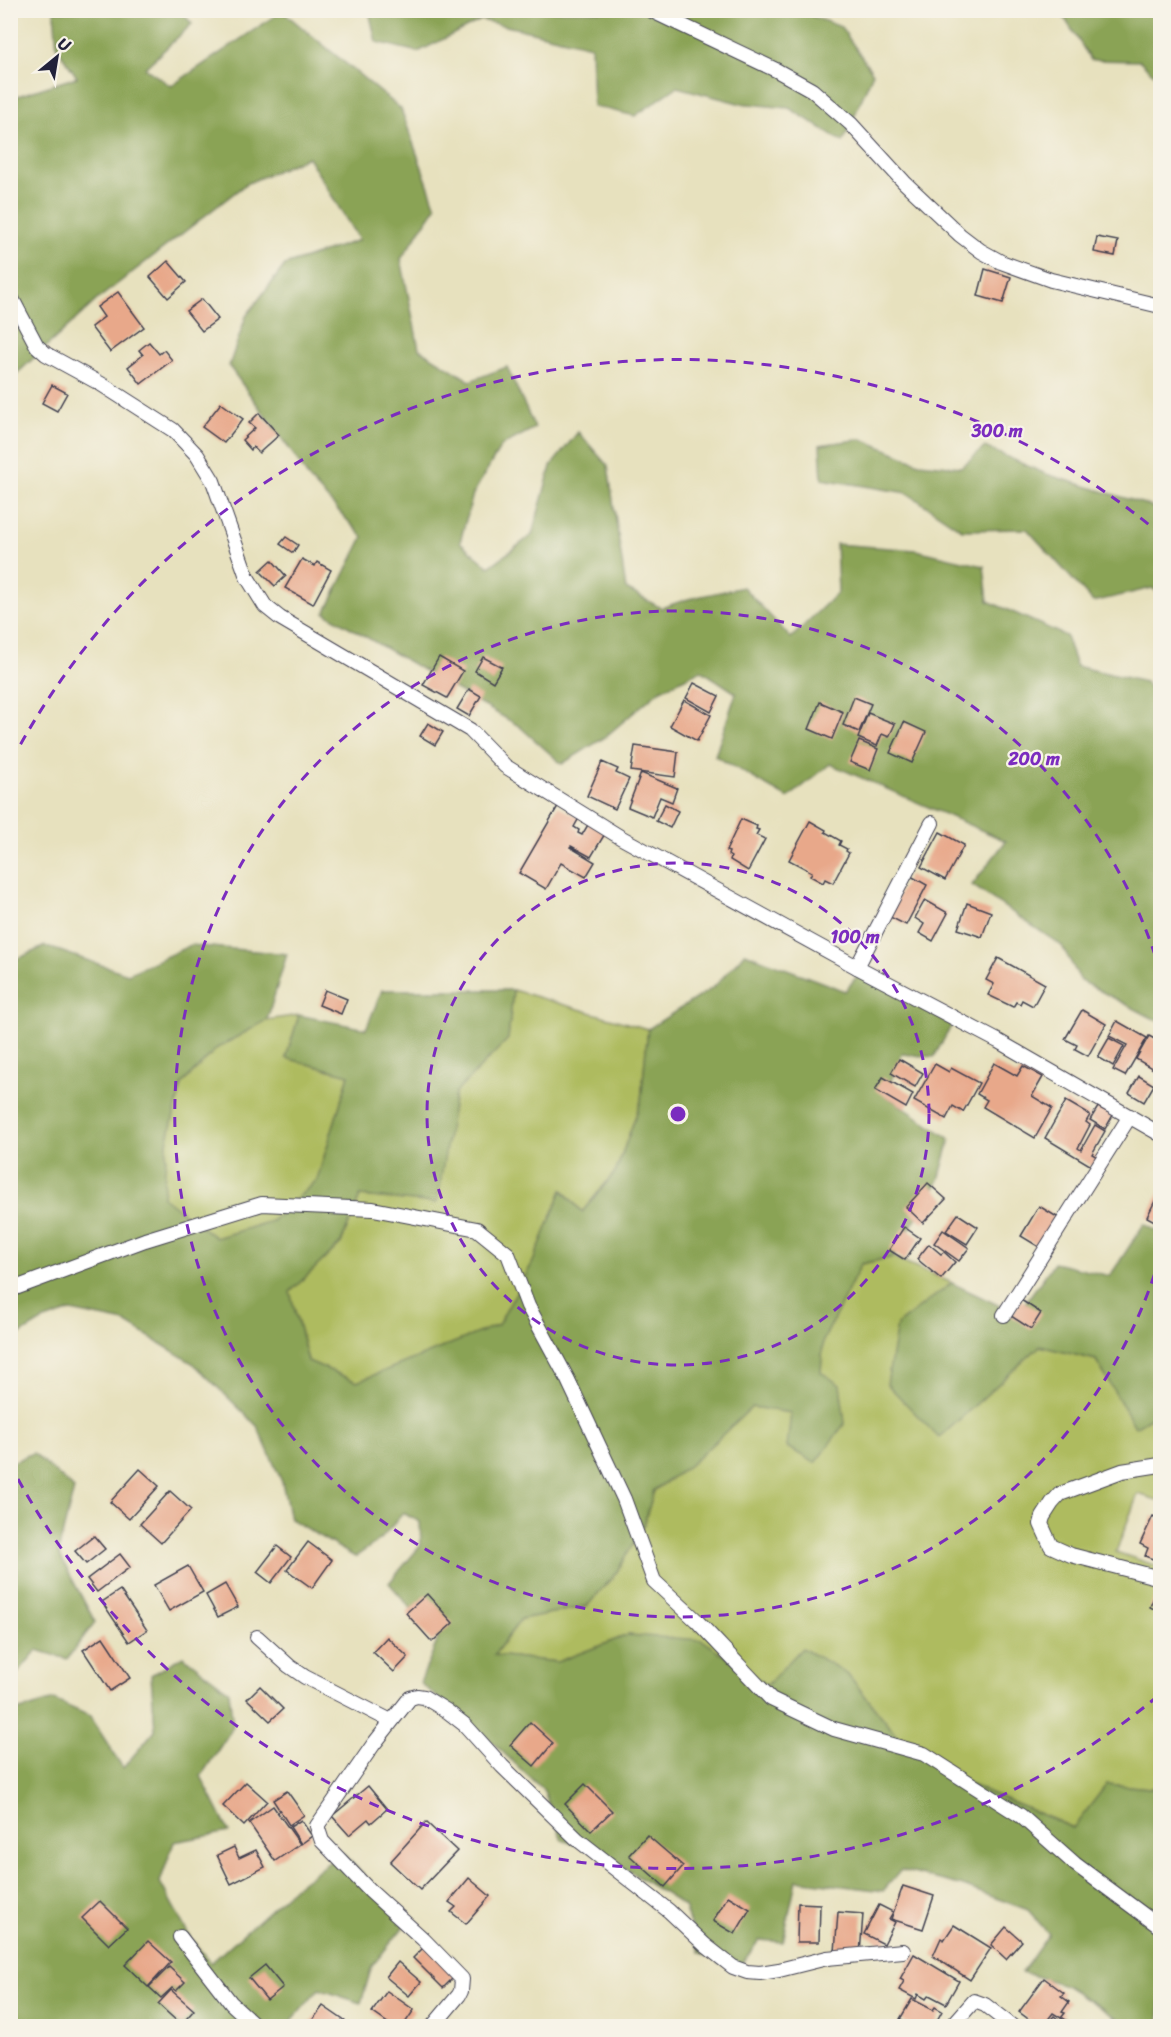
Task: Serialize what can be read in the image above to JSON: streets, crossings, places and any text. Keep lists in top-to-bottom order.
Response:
{
  "north": "top right",
  "rings": ["300 m", "200 m", "100 m"]
}
